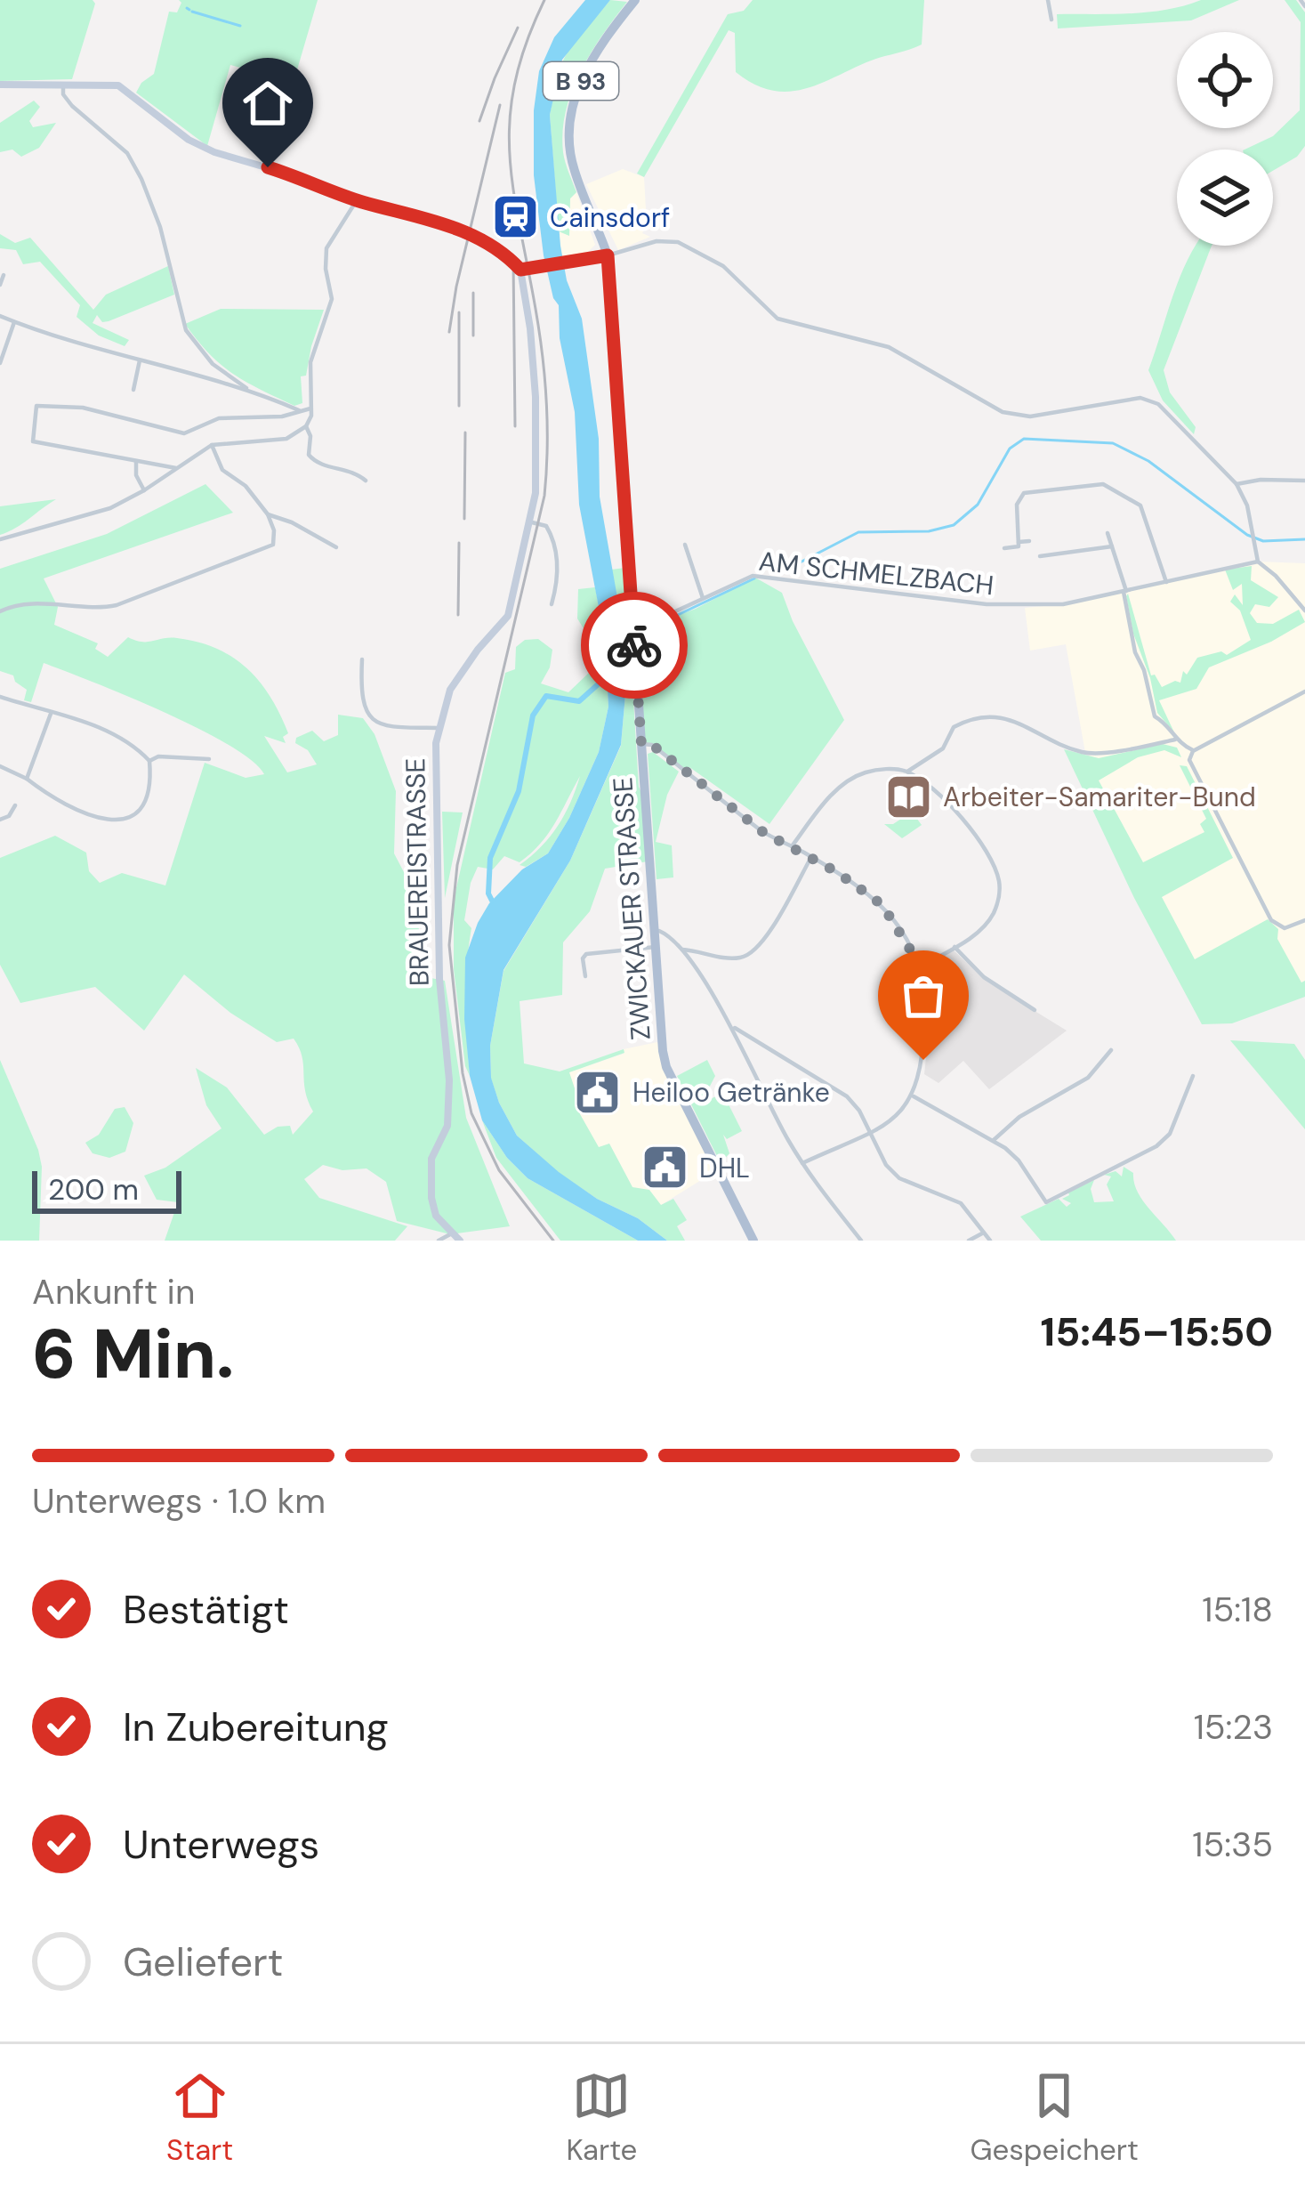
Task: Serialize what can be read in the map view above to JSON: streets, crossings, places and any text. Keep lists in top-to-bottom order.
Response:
{
  "streets": {
    "main road": ["B 93", "ZWICKAUER STRASSE"],
    "street": ["AM SCHMELZBACH", "BRAUEREISTRASSE"]
  },
  "crossings": [
    ["B 93", "AM SCHMELZBACH"],
    ["B 93", "ZWICKAUER STRASSE"]
  ],
  "places": {
    "station": ["Cainsdorf"],
    "library": ["Arbeiter-Samariter-Bund"],
    "public building": ["Heiloo Getränke", "DHL"]
  },
  "scale_bar": "200 m",
  "page": {
    "scale": "200 m",
    "heading": ["6 Min.", "Ankunft in", "15:45–15:50"],
    "bar": "Unterwegs · 1.0 km",
    "list": [
      ["Bestätigt", "15:18"],
      ["In Zubereitung", "15:23"],
      ["Unterwegs", "15:35"],
      "Geliefert"
    ],
    "tabs": ["Start", "Karte", "Gespeichert"]
  }
}
